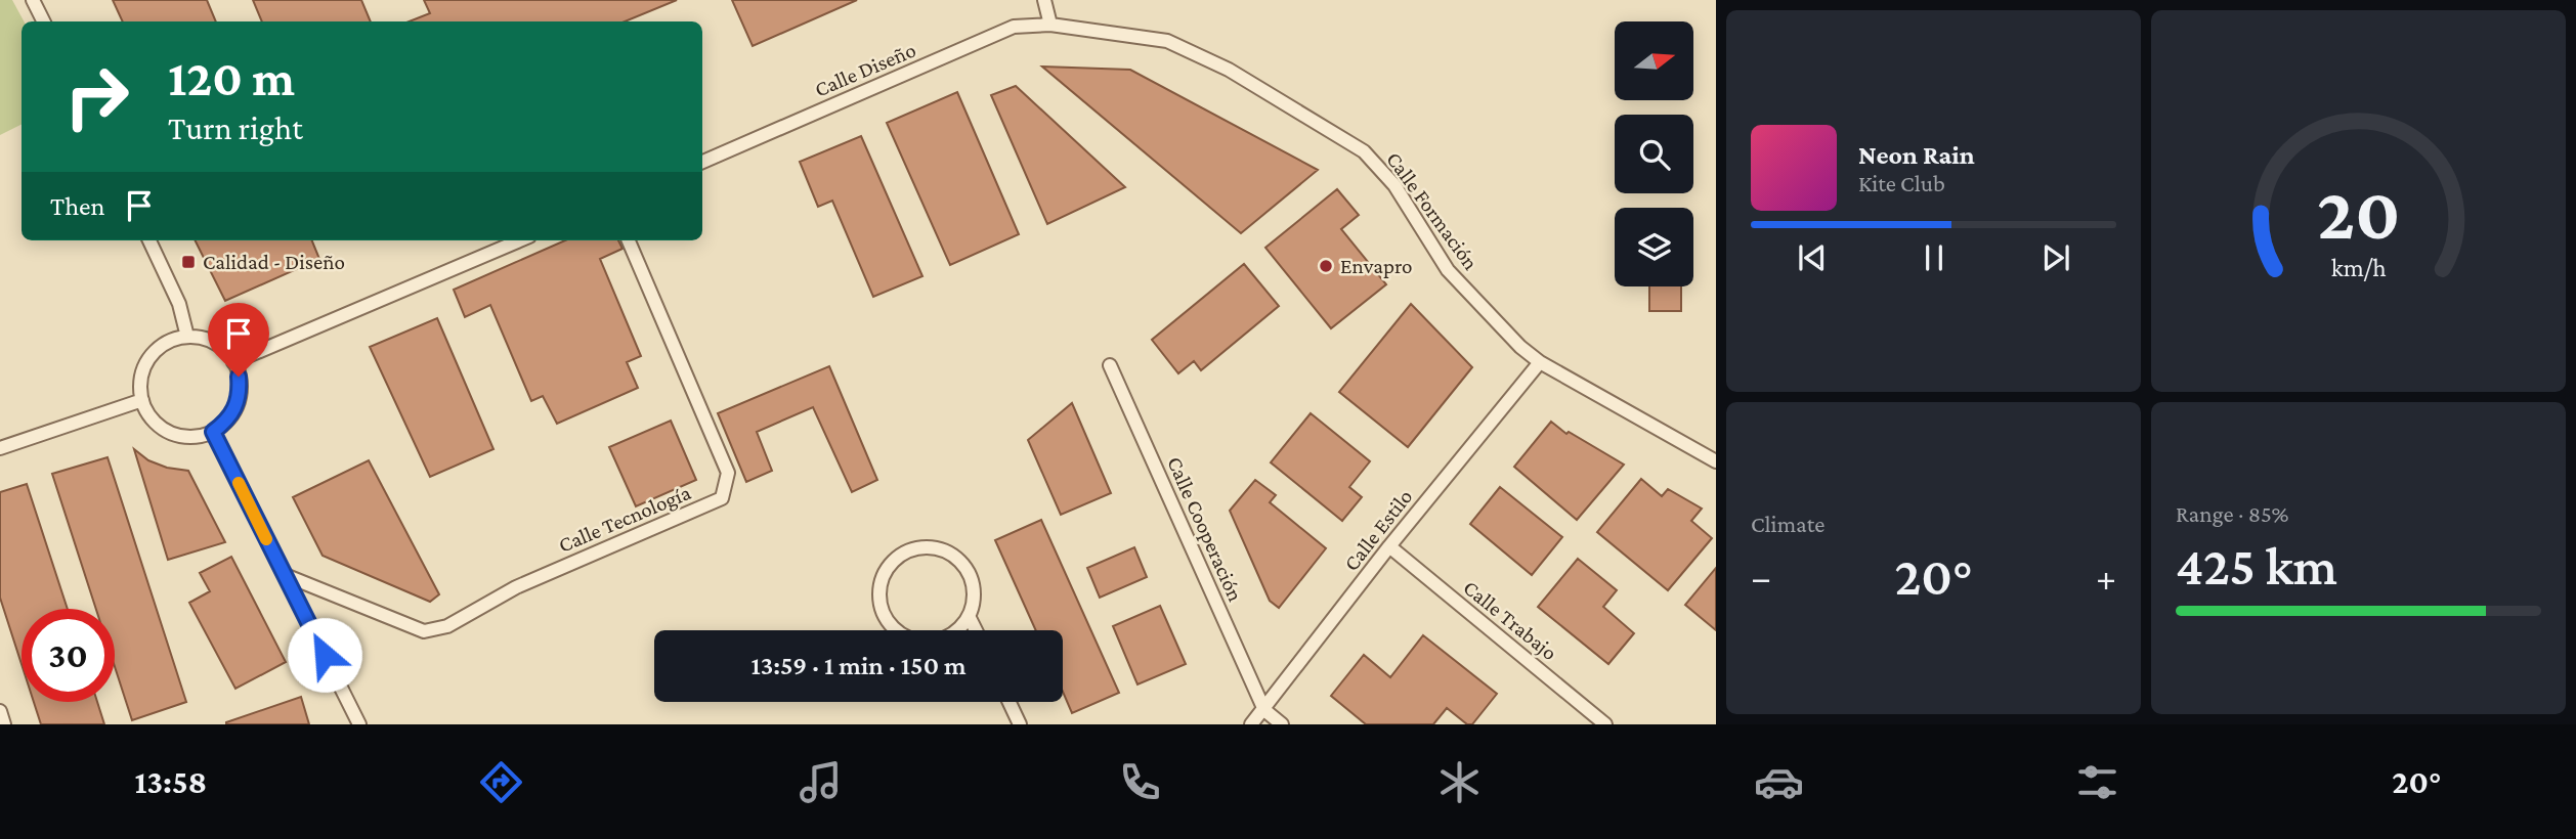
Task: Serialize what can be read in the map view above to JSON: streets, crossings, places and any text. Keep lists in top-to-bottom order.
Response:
{
  "streets": {
    "street": [
      "Calle Diseño",
      "Calle Formación",
      "Calle Tecnología",
      "Calle Cooperación",
      "Calle Estilo",
      "Calle Trabajo"
    ]
  },
  "crossings": [
    ["Calle Diseño", "Calle Formación"],
    ["Calle Formación", "Calle Estilo"],
    ["Calle Cooperación", "Calle Estilo"],
    ["Calle Estilo", "Calle Trabajo"]
  ],
  "places": {
    "transit": ["Calidad - Diseño"],
    "other": ["Envapro"]
  },
  "north": "right",
  "page": {
    "turn": ["120 m", "Turn right"],
    "song": ["Neon Rain", "Kite Club"],
    "then": "Then",
    "tile": [
      "Climate",
      ["Range · 85%", "425 km"]
    ],
    "heat": ["−", "20°", "+"],
    "limit": "30",
    "trip": "13:59 · 1 min · 150 m",
    "tabs": ["13:58", "20°"],
    "gauge": ["20", "km/h"]
  }
}
